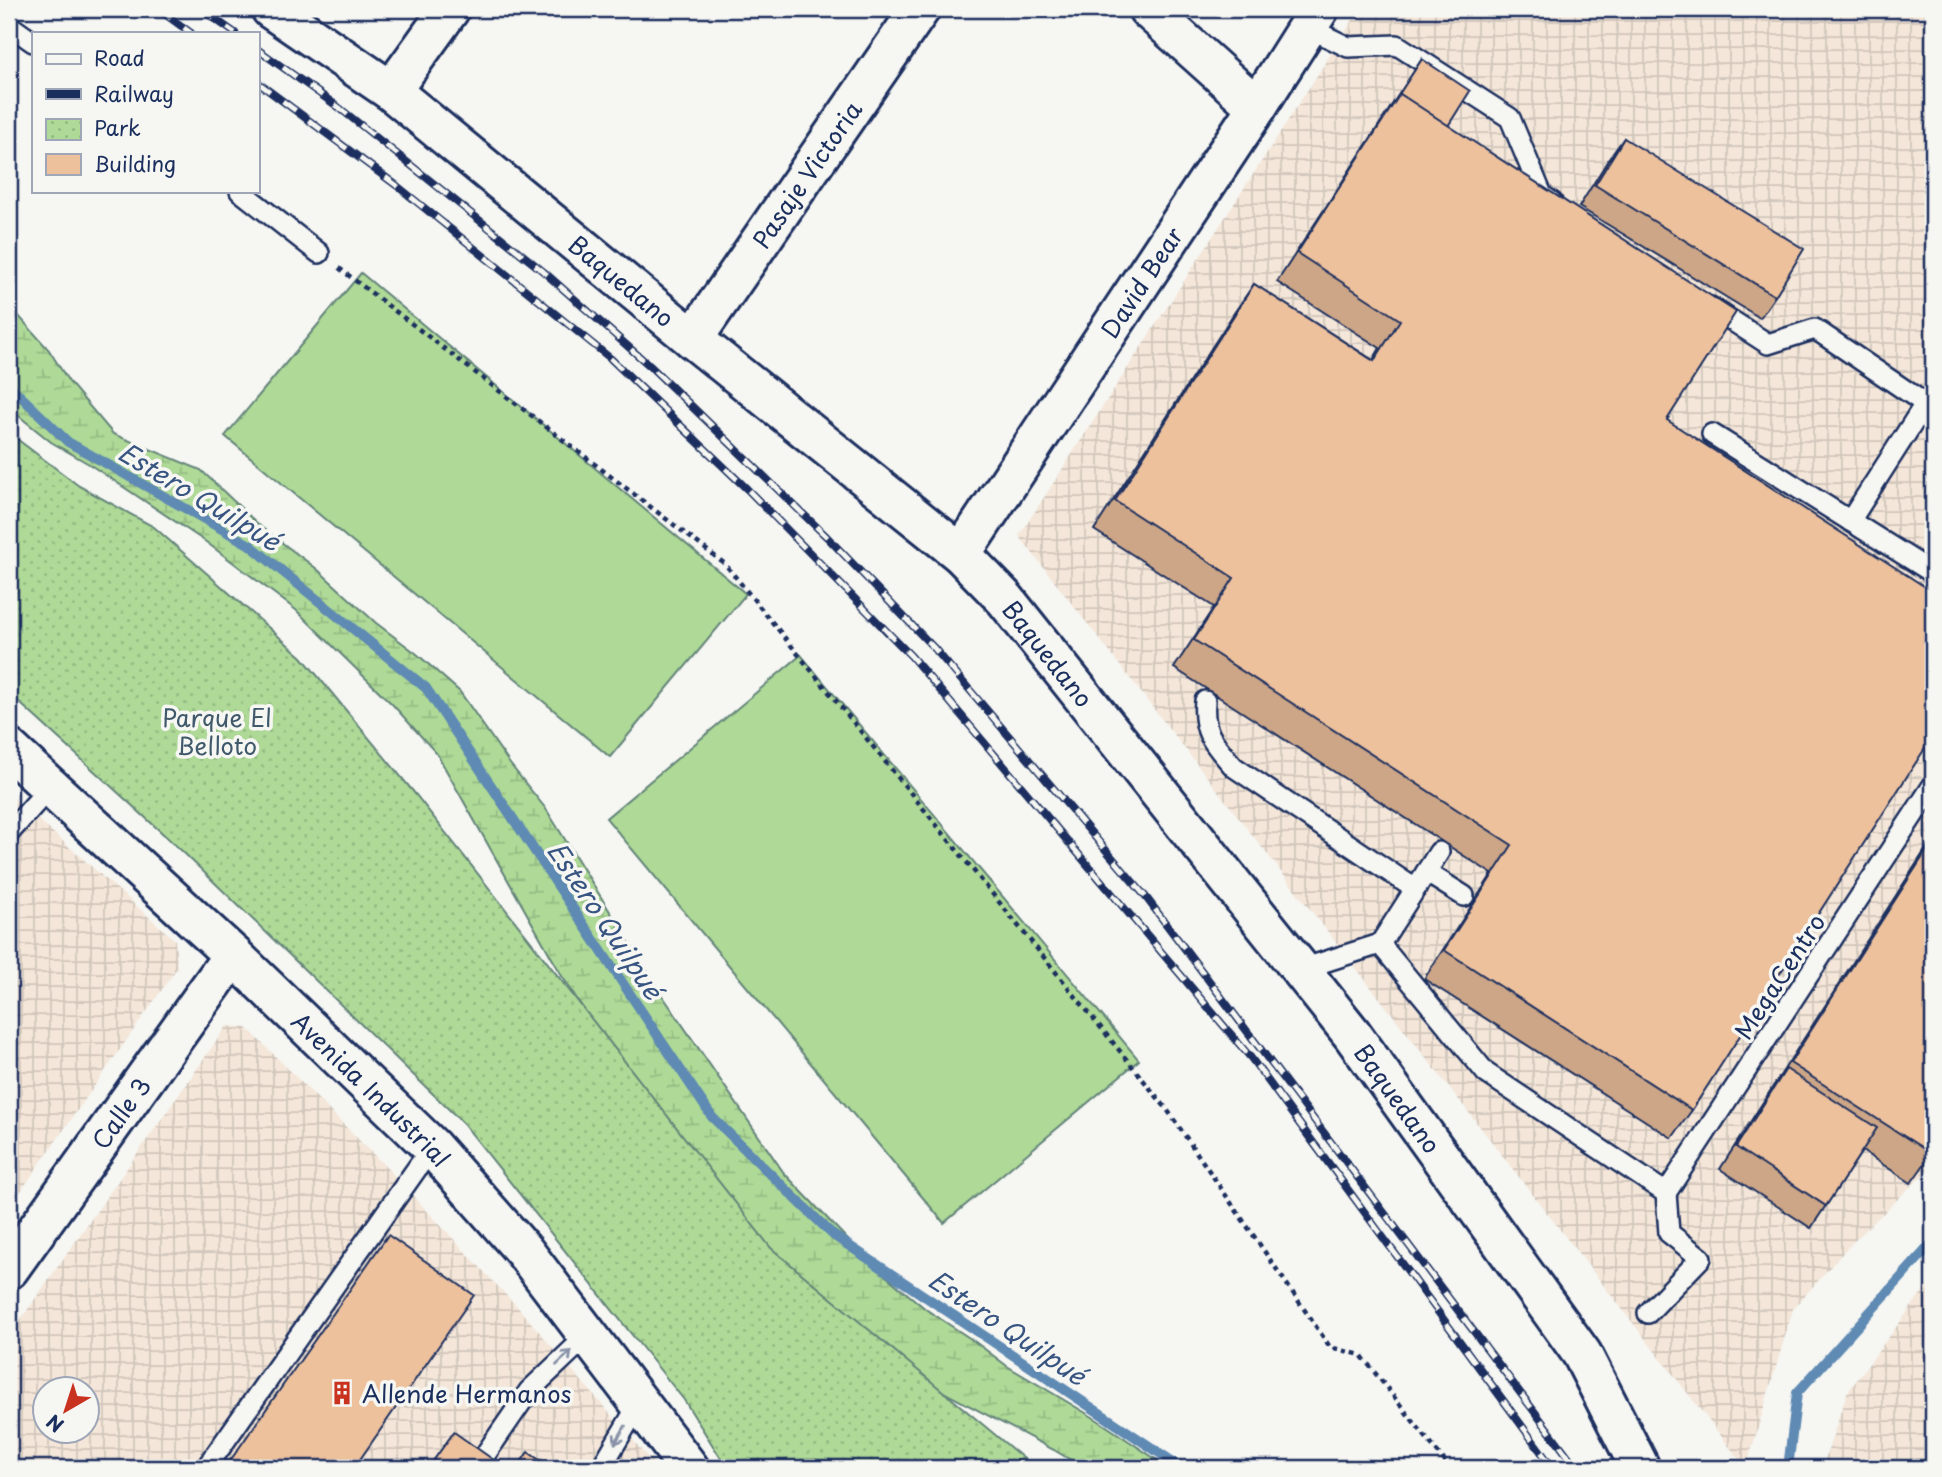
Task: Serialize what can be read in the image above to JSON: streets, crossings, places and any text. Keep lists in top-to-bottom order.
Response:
{
  "streets": {
    "street": [
      "Pasaje Victoria",
      "Baquedano",
      "David Bear",
      "Avenida Industrial",
      "Calle 3"
    ],
    "lane": ["MegaCentro"]
  },
  "crossings": [
    ["Pasaje Victoria", "Baquedano"],
    ["Baquedano", "David Bear"],
    ["Avenida Industrial", "Calle 3"]
  ],
  "water": ["Estero Quilpué"],
  "parks": ["Parque El Belloto"],
  "places": {
    "building": ["Allende Hermanos"]
  },
  "legend": [
    "Road",
    "Railway",
    "Park",
    "Building"
  ],
  "north": "bottom left"
}
